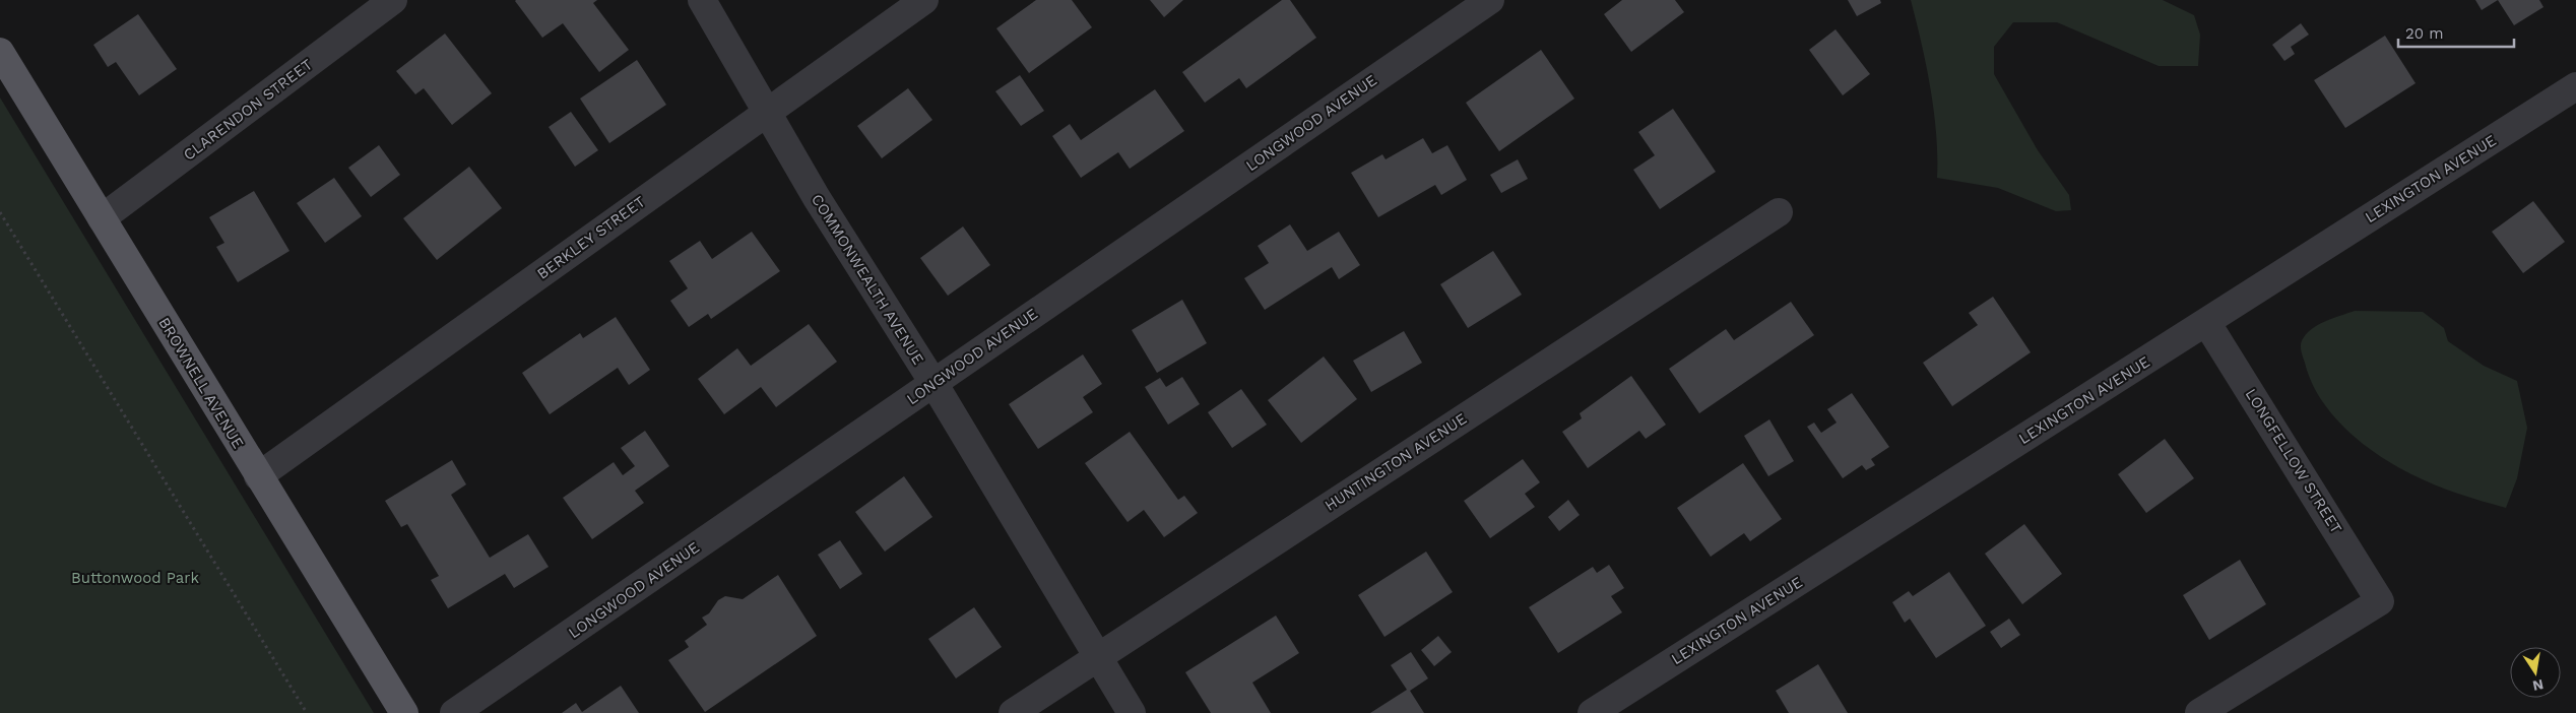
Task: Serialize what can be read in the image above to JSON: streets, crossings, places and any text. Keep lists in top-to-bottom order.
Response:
{
  "streets": {
    "main road": ["BROWNELL AVENUE"],
    "street": [
      "CLARENDON STREET",
      "LONGWOOD AVENUE",
      "LEXINGTON AVENUE",
      "BERKLEY STREET",
      "COMMONWEALTH AVENUE",
      "LONGFELLOW STREET",
      "HUNTINGTON AVENUE"
    ]
  },
  "crossings": [
    ["CLARENDON STREET", "BROWNELL AVENUE"],
    ["LONGWOOD AVENUE", "COMMONWEALTH AVENUE"],
    ["LEXINGTON AVENUE", "LONGFELLOW STREET"],
    ["BERKLEY STREET", "COMMONWEALTH AVENUE"],
    ["BERKLEY STREET", "BROWNELL AVENUE"],
    ["COMMONWEALTH AVENUE", "HUNTINGTON AVENUE"]
  ],
  "parks": ["Buttonwood Park"],
  "scale_bar": "20 m",
  "north": "bottom"
}
